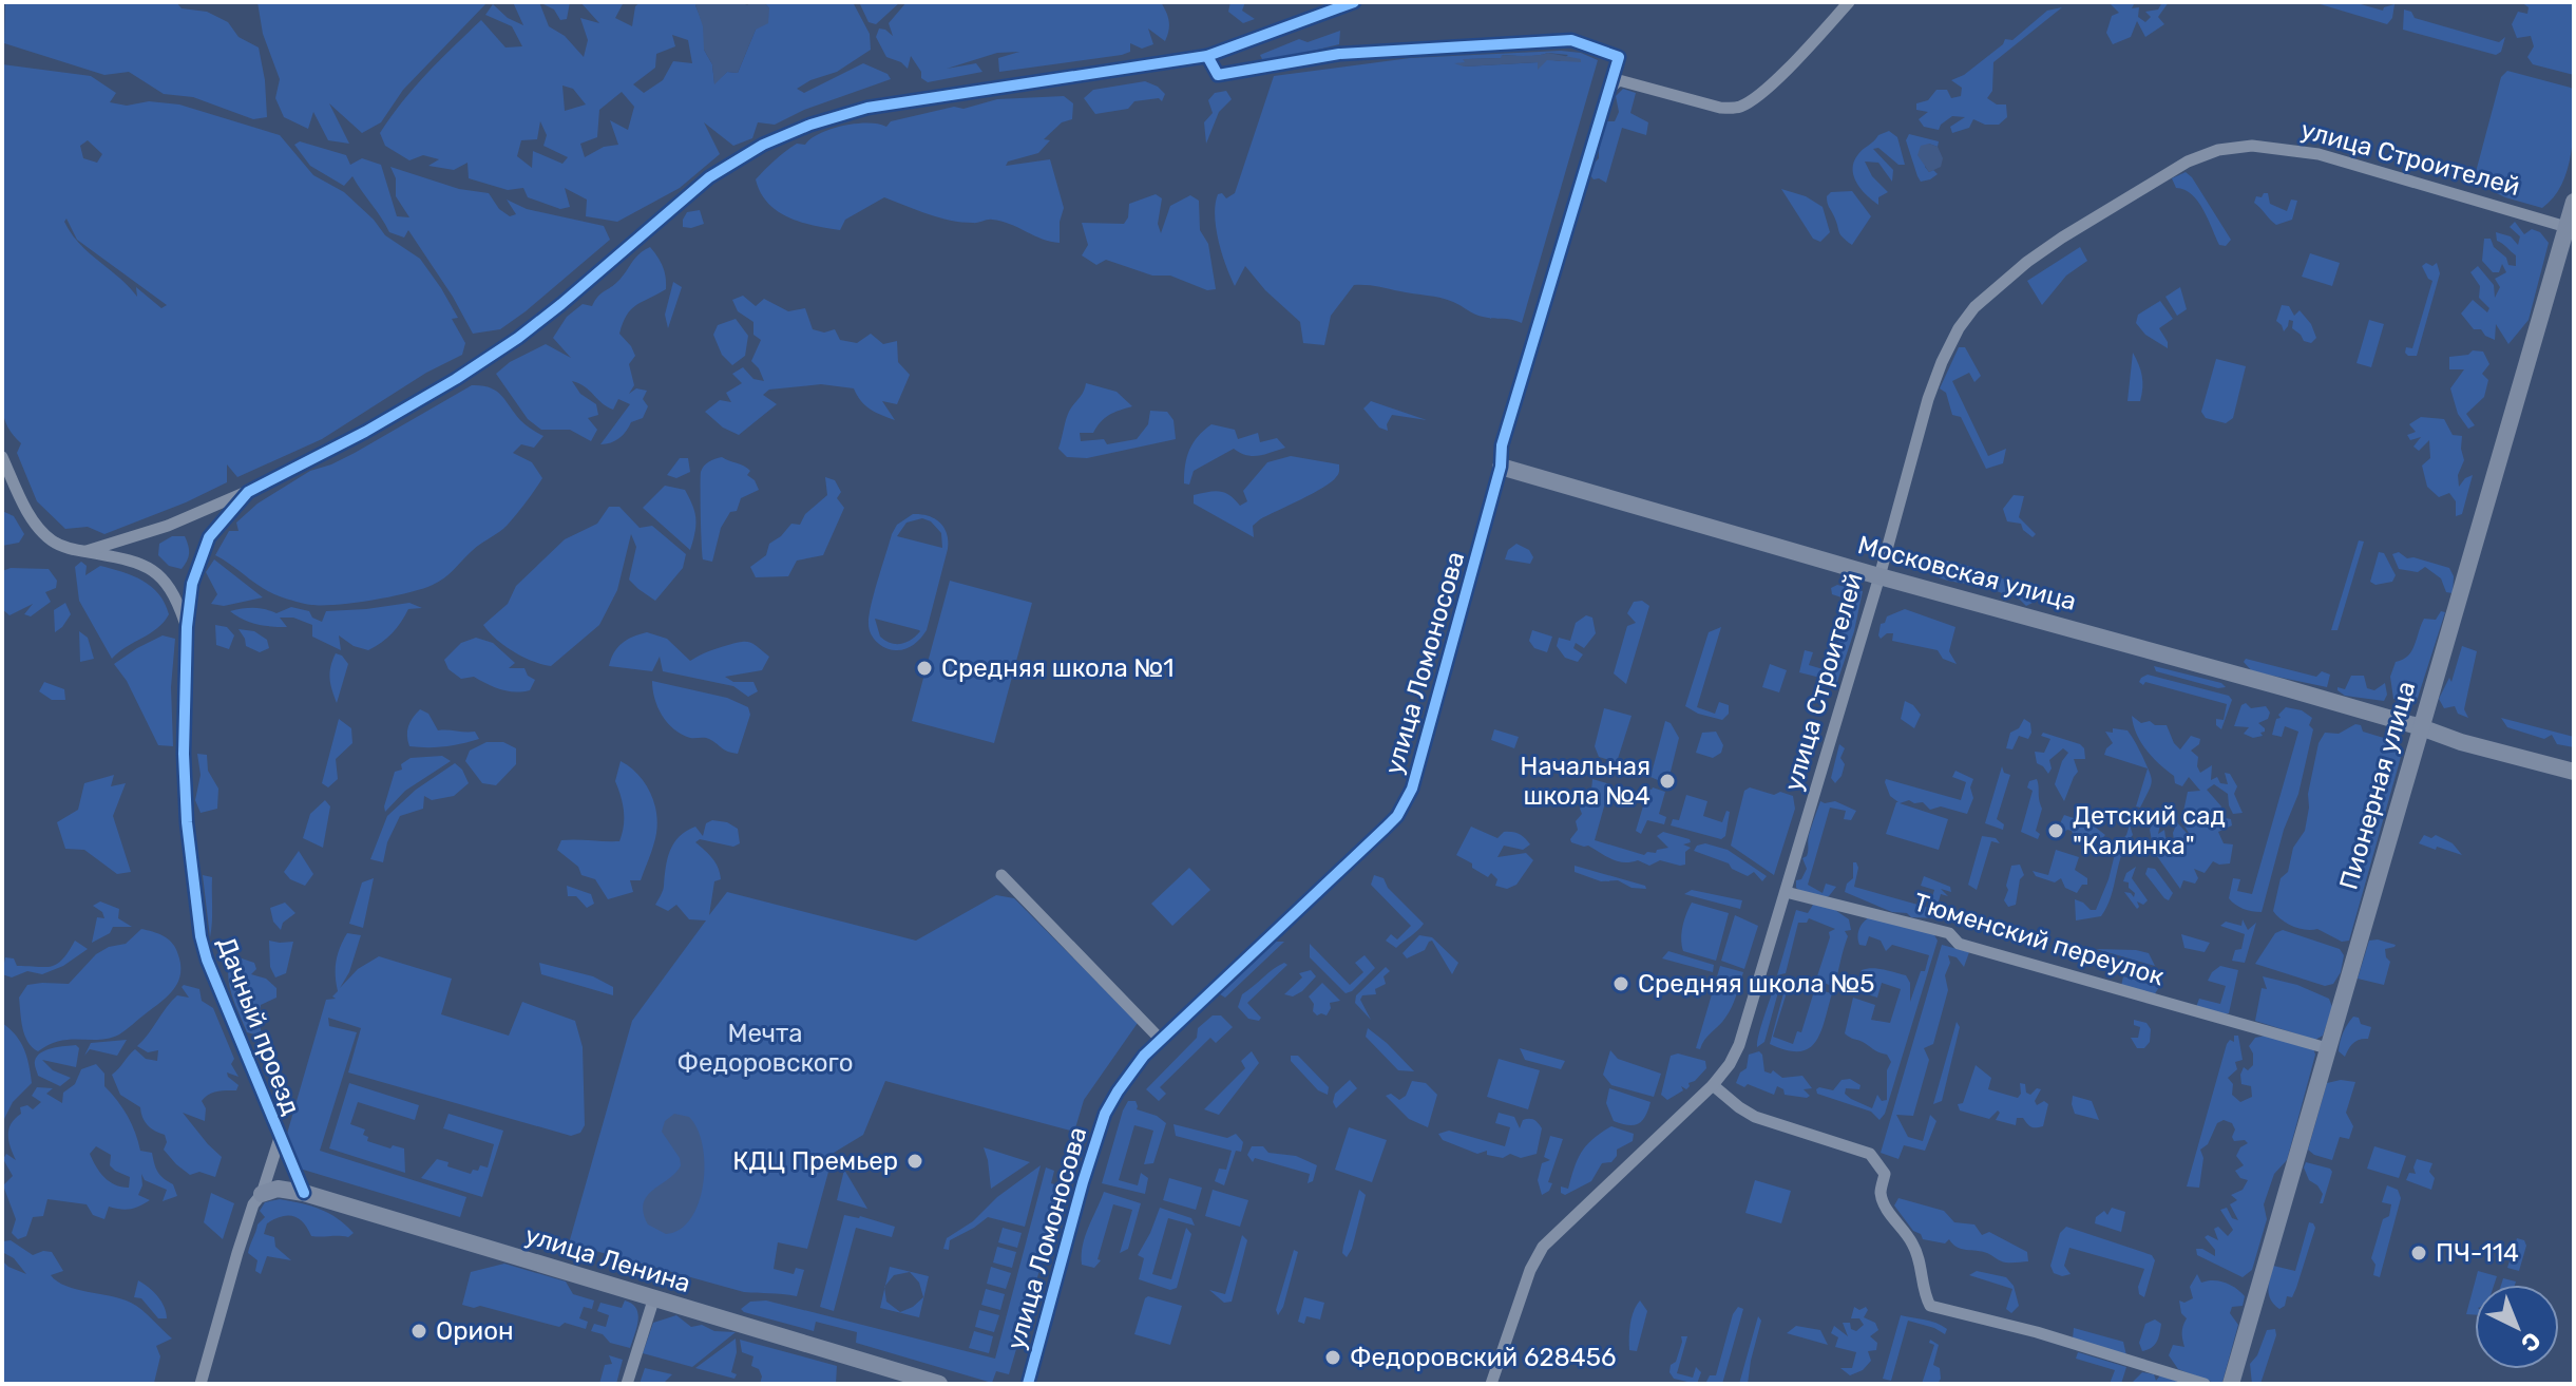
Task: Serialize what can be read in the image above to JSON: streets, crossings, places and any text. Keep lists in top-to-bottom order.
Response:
{
  "streets": {
    "street": [
      "улица Строителей",
      "Московская улица",
      "улица Ломоносова",
      "Пионерная улица",
      "Тюменский переулок",
      "Дачный проезд",
      "улица Ленина"
    ]
  },
  "crossings": [
    ["улица Строителей", "Московская улица"],
    ["улица Строителей", "Пионерная улица"],
    ["улица Строителей", "Тюменский переулок"],
    ["Московская улица", "улица Ломоносова"],
    ["Московская улица", "Пионерная улица"],
    ["Пионерная улица", "Тюменский переулок"],
    ["Дачный проезд", "улица Ленина"]
  ],
  "parks": ["Мечта Федоровского"],
  "places": [
    "Средняя школа №1",
    "Начальная школа №4",
    "Детский сад \"Калинка\"",
    "Средняя школа №5",
    "КДЦ Премьер",
    "ПЧ-114",
    "Орион",
    "Федоровский 628456"
  ],
  "north": "bottom right"
}
